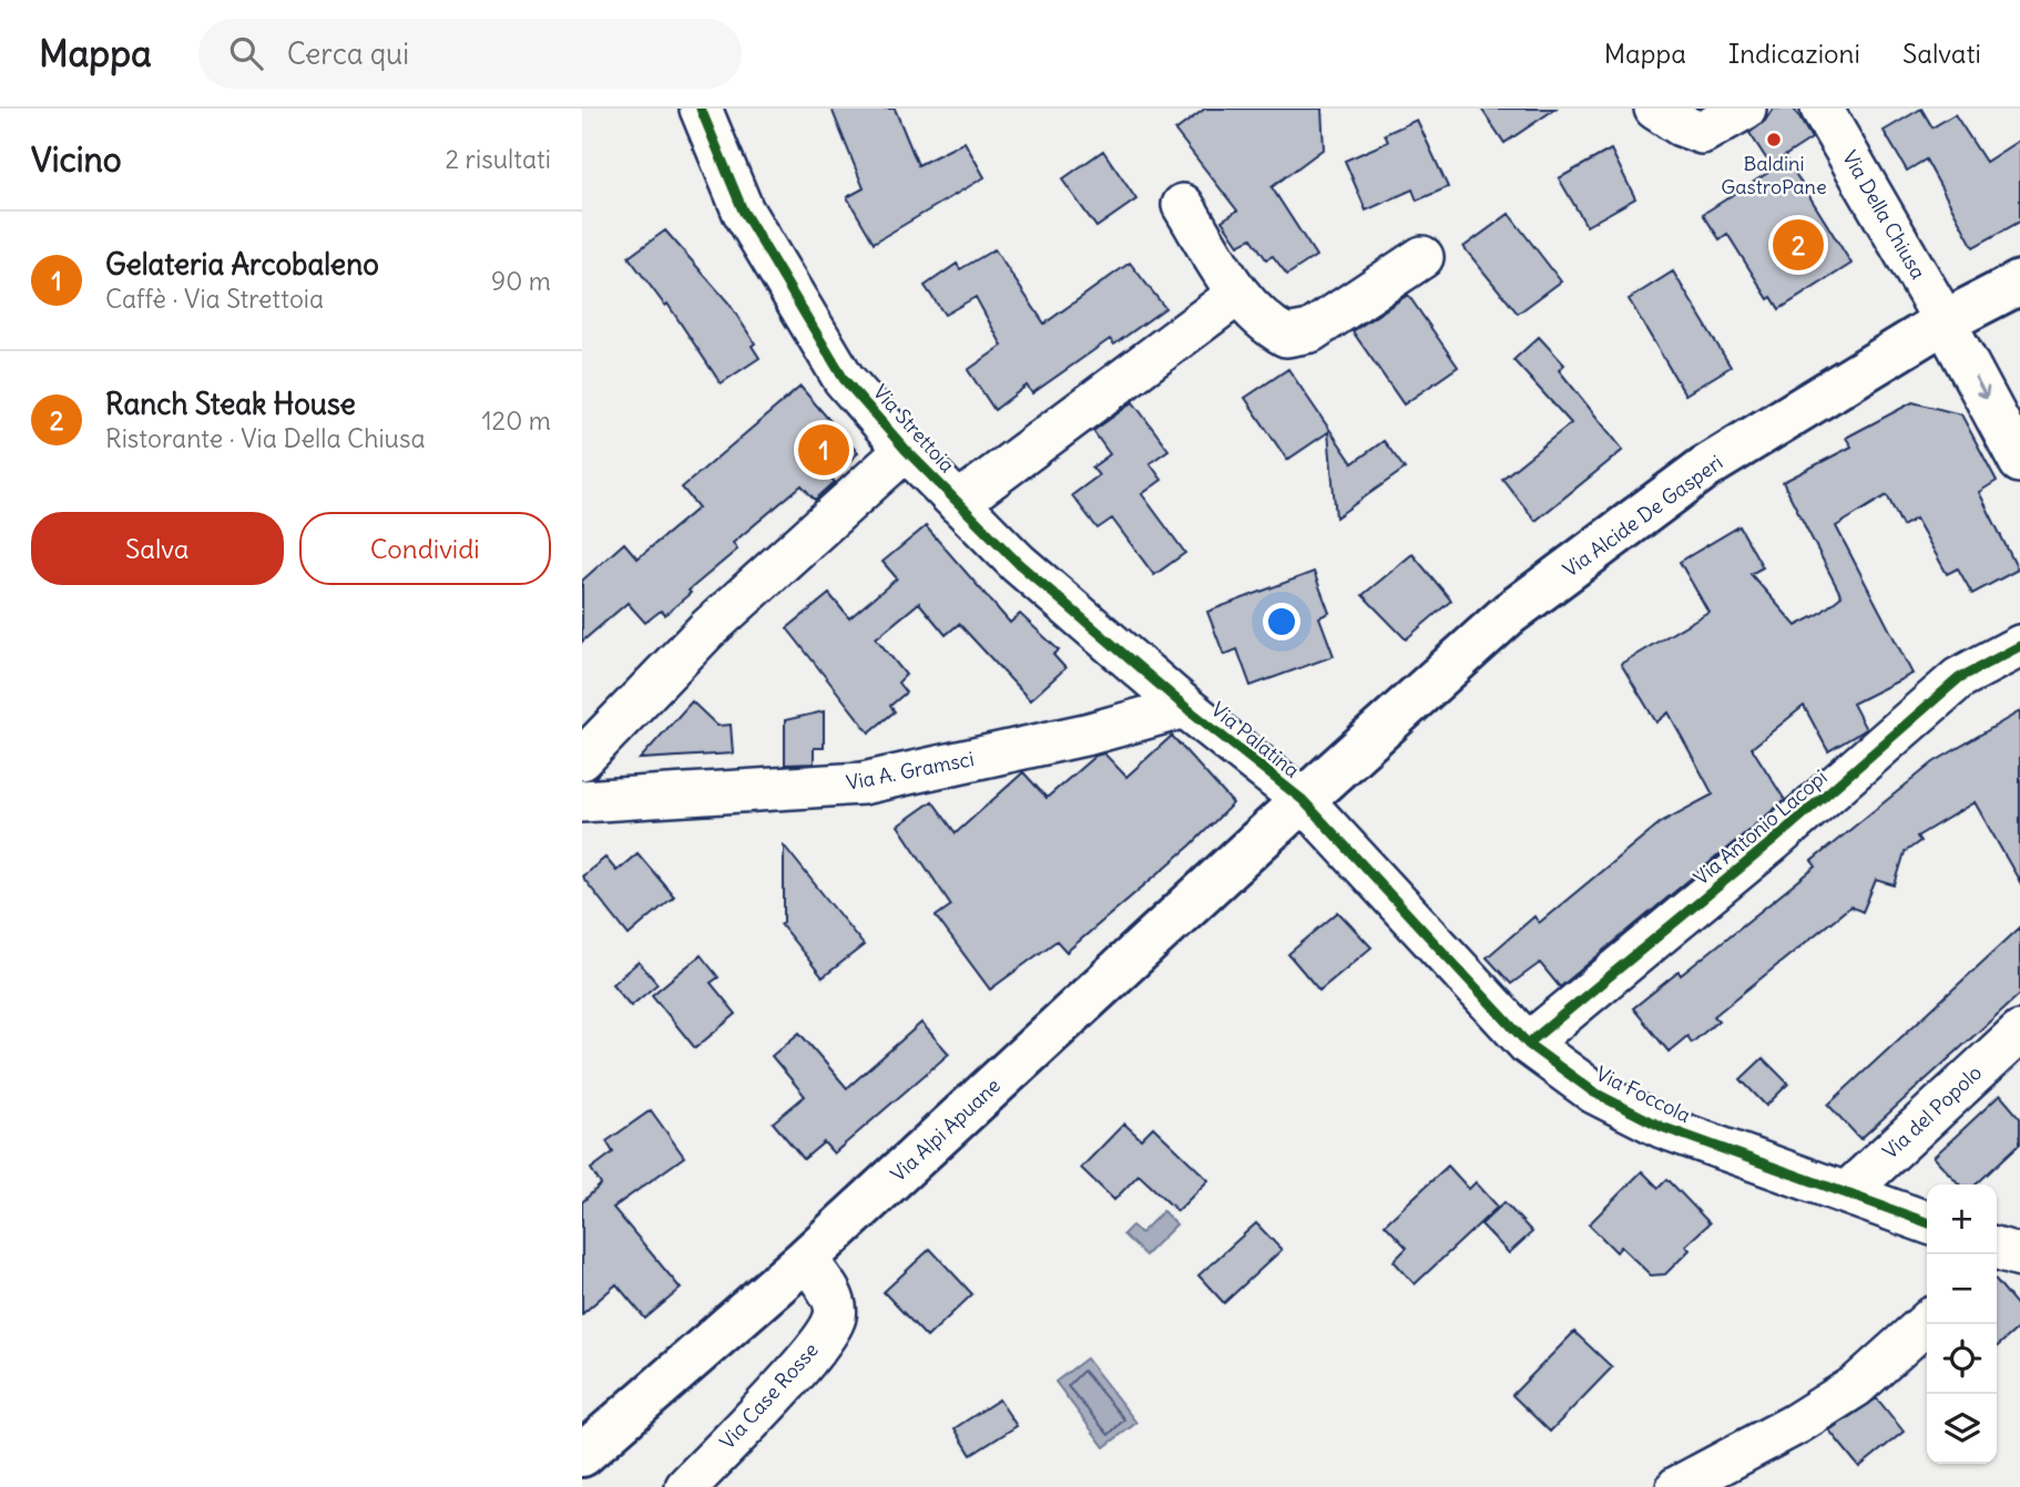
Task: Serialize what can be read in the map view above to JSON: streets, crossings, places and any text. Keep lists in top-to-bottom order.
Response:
{
  "streets": {
    "main road": ["Via Alcide De Gasperi", "Via Alpi Apuane"],
    "street": [
      "Via Della Chiusa",
      "Via Strettoia",
      "Via Palatina",
      "Via A. Gramsci",
      "Via Antonio Lacopi",
      "Via Foccola",
      "Via del Popolo",
      "Via Case Rosse"
    ]
  },
  "crossings": [
    ["Via Della Chiusa", "Via Alcide De Gasperi"],
    ["Via Strettoia", "Via Palatina"],
    ["Via Strettoia", "Via A. Gramsci"],
    ["Via Alcide De Gasperi", "Via Palatina"],
    ["Via Alcide De Gasperi", "Via Foccola"],
    ["Via Alcide De Gasperi", "Via Alpi Apuane"],
    ["Via Palatina", "Via A. Gramsci"],
    ["Via Palatina", "Via Foccola"],
    ["Via Palatina", "Via Alpi Apuane"],
    ["Via Antonio Lacopi", "Via Foccola"],
    ["Via Foccola", "Via del Popolo"],
    ["Via Foccola", "Via Alpi Apuane"],
    ["Via Alpi Apuane", "Via Case Rosse"]
  ],
  "one_way": ["Via Della Chiusa"],
  "places": ["Baldini GastroPane"],
  "page": {
    "header": "Mappa",
    "search": "Cerca qui",
    "nav": ["Mappa", "Indicazioni", "Salvati"],
    "heading": ["Vicino", "2 risultati"],
    "list": [
      {
        "mark": "1",
        "name": "Gelateria Arcobaleno",
        "note": "Caffè · Via Strettoia",
        "value": "90 m"
      },
      {
        "mark": "2",
        "name": "Ranch Steak House",
        "note": "Ristorante · Via Della Chiusa",
        "value": "120 m"
      }
    ],
    "pins": ["2", "1"],
    "buttons": ["Salva", "Condividi"],
    "map_buttons": ["+", "−"]
  }
}
